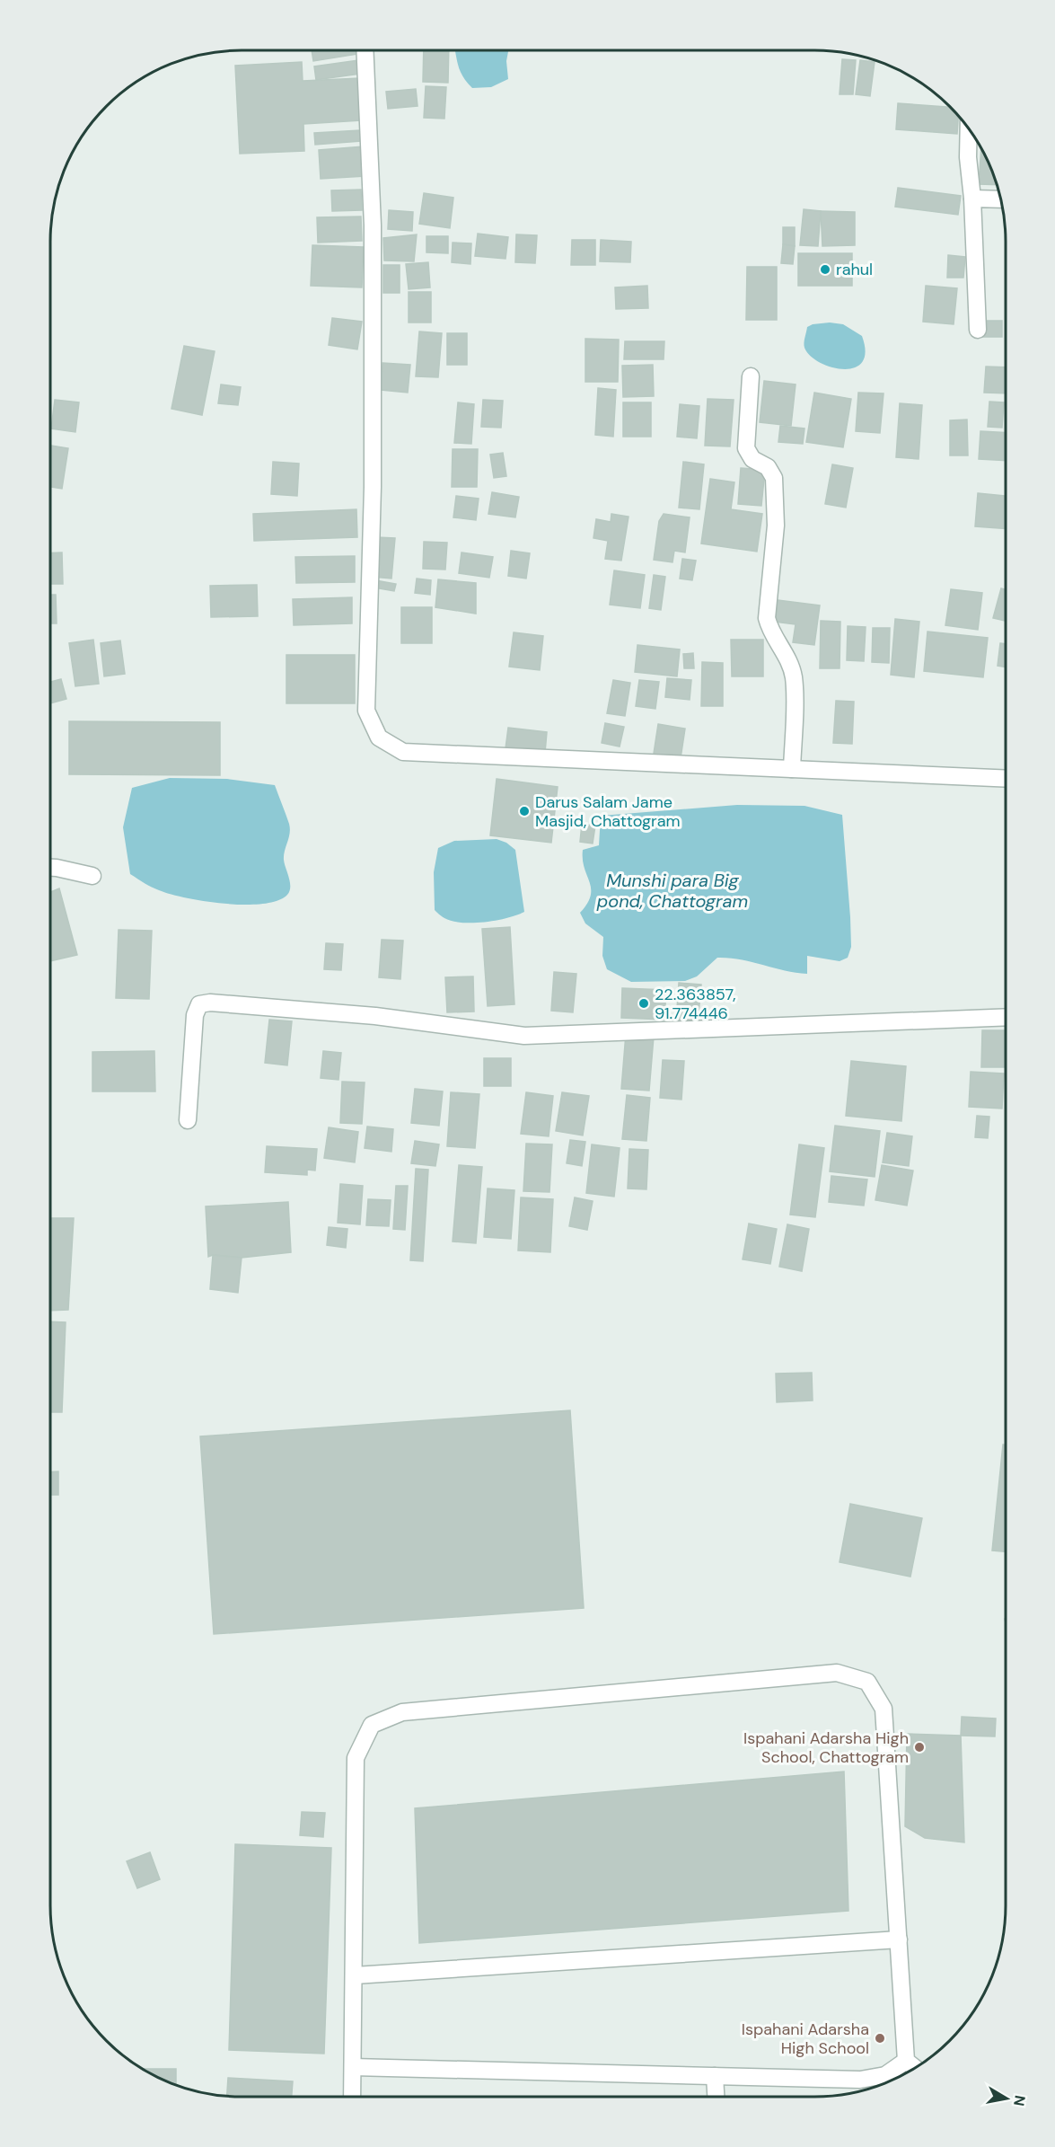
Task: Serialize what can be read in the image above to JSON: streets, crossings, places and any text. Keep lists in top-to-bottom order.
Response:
{
  "water": ["Munshi para Big pond, Chattogram"],
  "places": [
    "rahul",
    "Darus Salam Jame Masjid, Chattogram",
    "22.363857, 91.774446",
    "Ispahani Adarsha High School, Chattogram",
    "Ispahani Adarsha High School"
  ],
  "north": "right"
}
